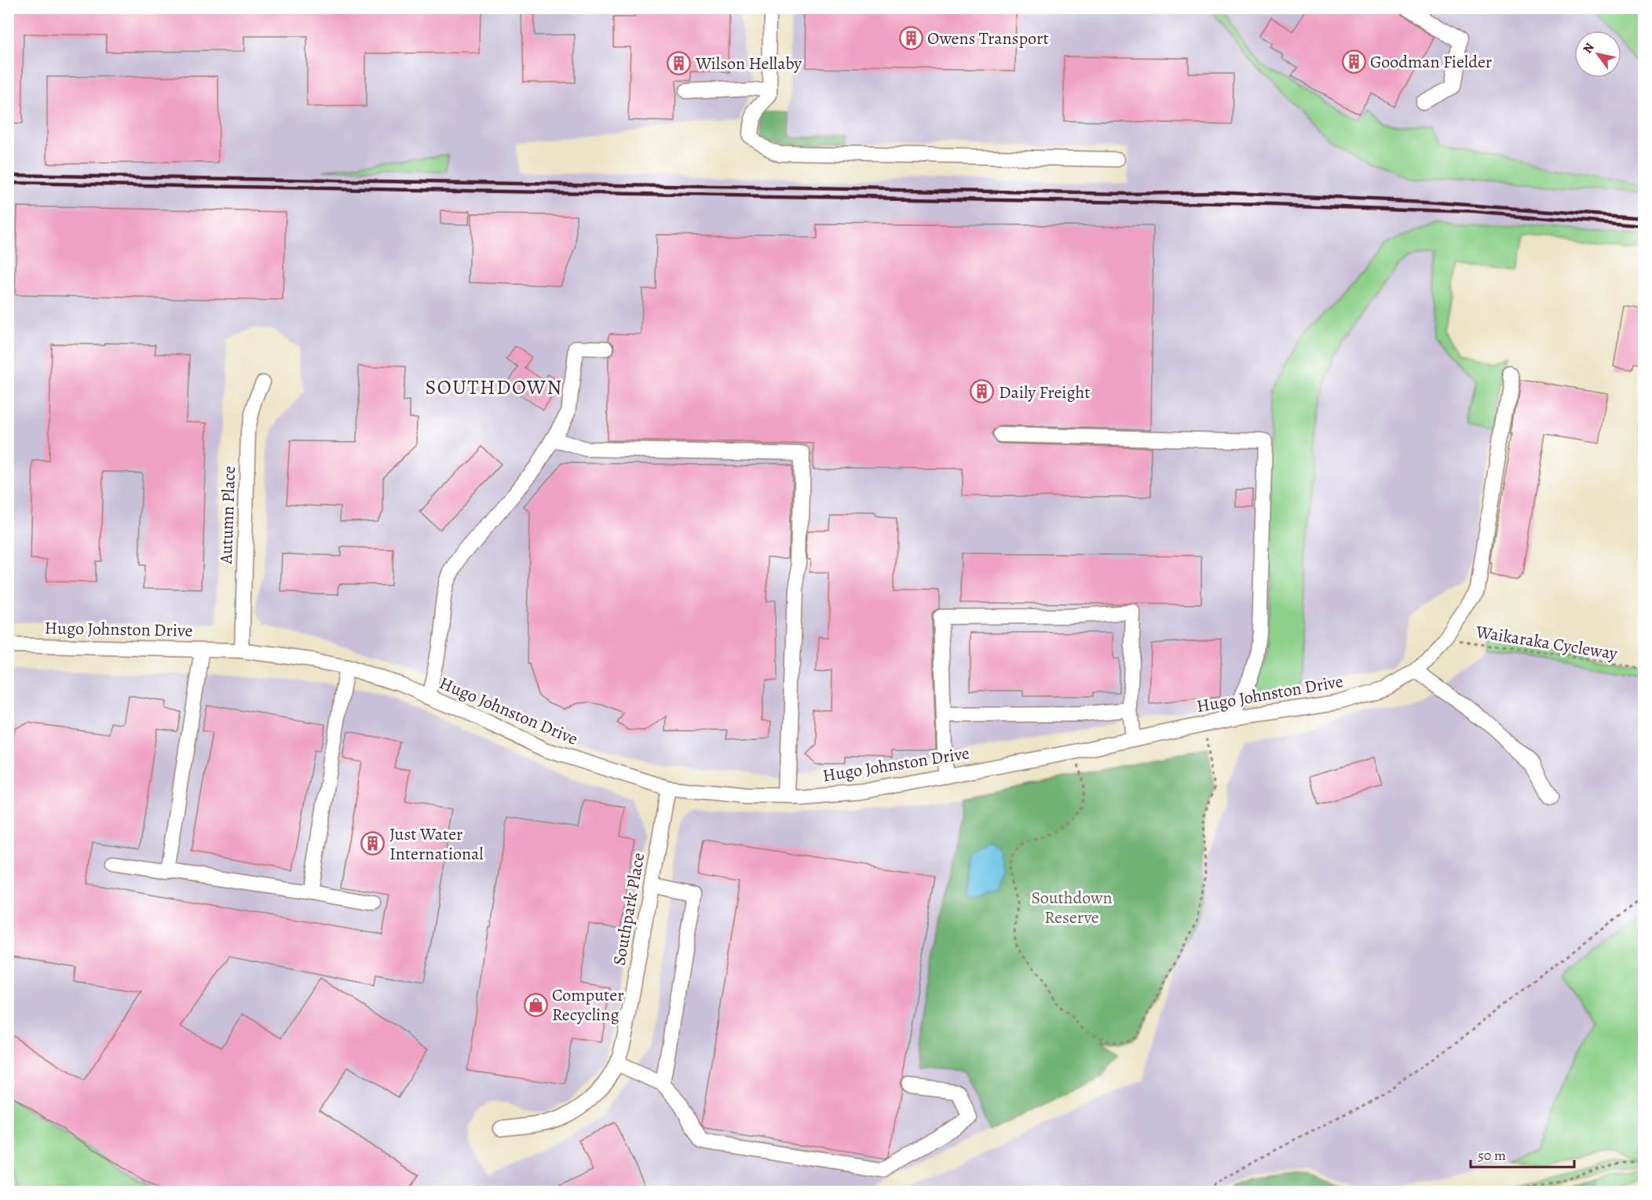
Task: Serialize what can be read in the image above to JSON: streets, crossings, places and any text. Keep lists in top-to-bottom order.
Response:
{
  "streets": {
    "street": ["Autumn Place", "Hugo Johnston Drive", "Southpark Place"],
    "path": ["Waikaraka Cycleway"]
  },
  "crossings": [
    ["Autumn Place", "Hugo Johnston Drive"],
    ["Hugo Johnston Drive", "Waikaraka Cycleway"],
    ["Hugo Johnston Drive", "Southpark Place"]
  ],
  "districts": ["SOUTHDOWN"],
  "parks": ["Southdown Reserve"],
  "places": {
    "building": [
      "Owens Transport",
      "Goodman Fielder",
      "Wilson Hellaby",
      "Daily Freight",
      "Just Water International"
    ],
    "shop": ["Computer Recycling"]
  },
  "scale_bar": "50 m",
  "north": "top left"
}
